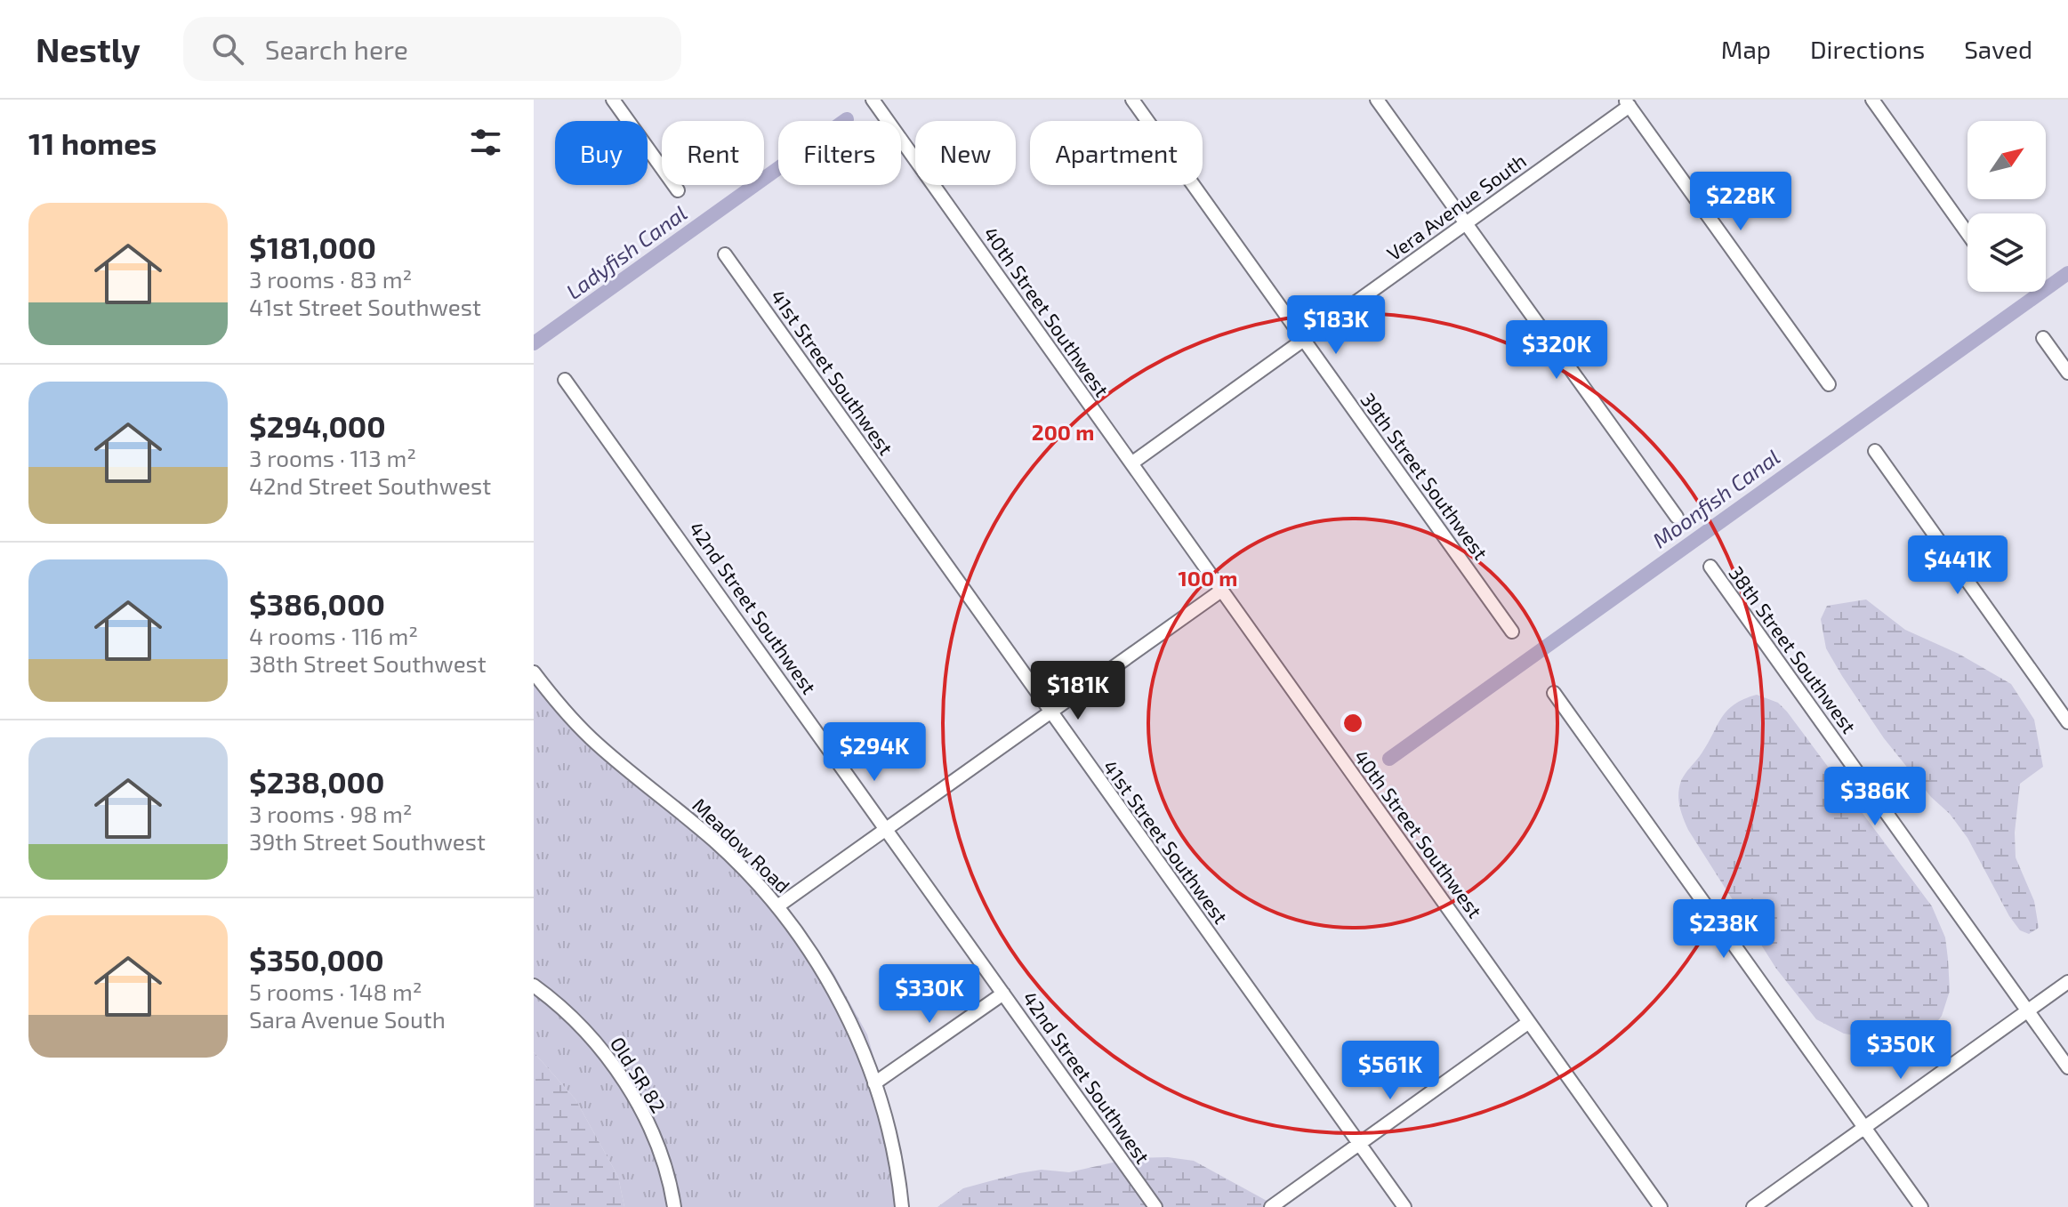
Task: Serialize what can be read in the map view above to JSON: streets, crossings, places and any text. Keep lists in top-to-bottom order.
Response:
{
  "streets": {
    "street": [
      "Vera Avenue South",
      "40th Street Southwest",
      "41st Street Southwest",
      "39th Street Southwest",
      "42nd Street Southwest",
      "38th Street Southwest",
      "Meadow Road",
      "Old SR 82"
    ]
  },
  "crossings": [
    ["Vera Avenue South", "40th Street Southwest"],
    ["Vera Avenue South", "39th Street Southwest"]
  ],
  "water": ["Ladyfish Canal", "Moonfish Canal"],
  "north": "top right",
  "page": {
    "header": "Nestly",
    "search": "Search here",
    "nav": ["Map", "Directions", "Saved"],
    "heading": "11 homes",
    "chip": [
      "Buy",
      "Rent",
      "Filters",
      "New",
      "Apartment"
    ],
    "price": [
      "$228K",
      "$183K",
      "$320K",
      "$441K",
      "$181K",
      "$294K",
      "$386K",
      "$238K",
      "$330K",
      "$350K",
      "$561K"
    ],
    "list": [
      {
        "name": "$181,000",
        "note": "3 rooms · 83 m² · 41st Street Southwest"
      },
      {
        "name": "$294,000",
        "note": "3 rooms · 113 m² · 42nd Street Southwest"
      },
      {
        "name": "$386,000",
        "note": "4 rooms · 116 m² · 38th Street Southwest"
      },
      {
        "name": "$238,000",
        "note": "3 rooms · 98 m² · 39th Street Southwest"
      },
      {
        "name": "$350,000",
        "note": "5 rooms · 148 m² · Sara Avenue South"
      }
    ]
  },
  "rings": ["200 m", "100 m"]
}
